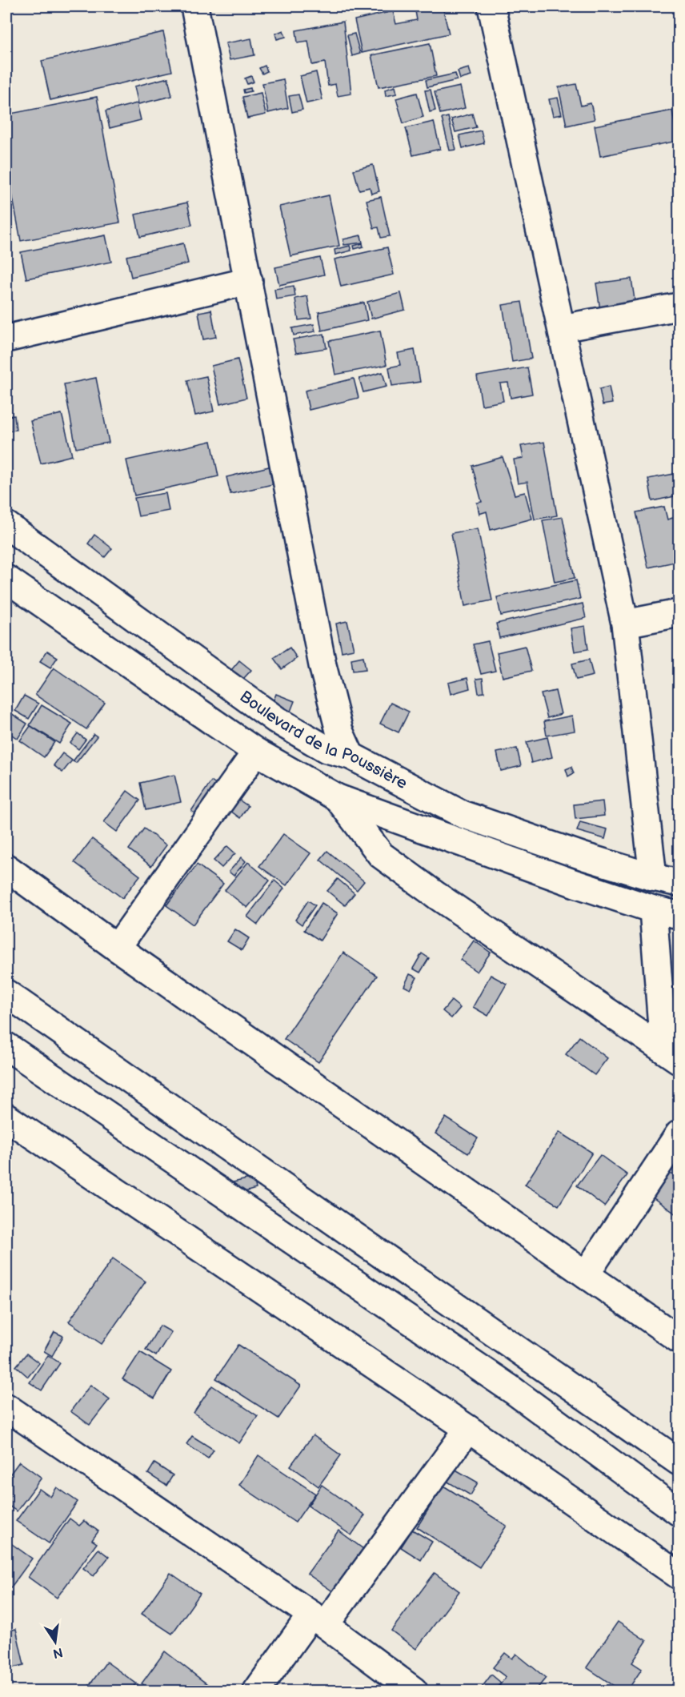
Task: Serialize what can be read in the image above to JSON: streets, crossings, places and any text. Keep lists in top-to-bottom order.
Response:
{
  "streets": {
    "street": ["Boulevard de la Poussière"]
  },
  "north": "bottom"
}
